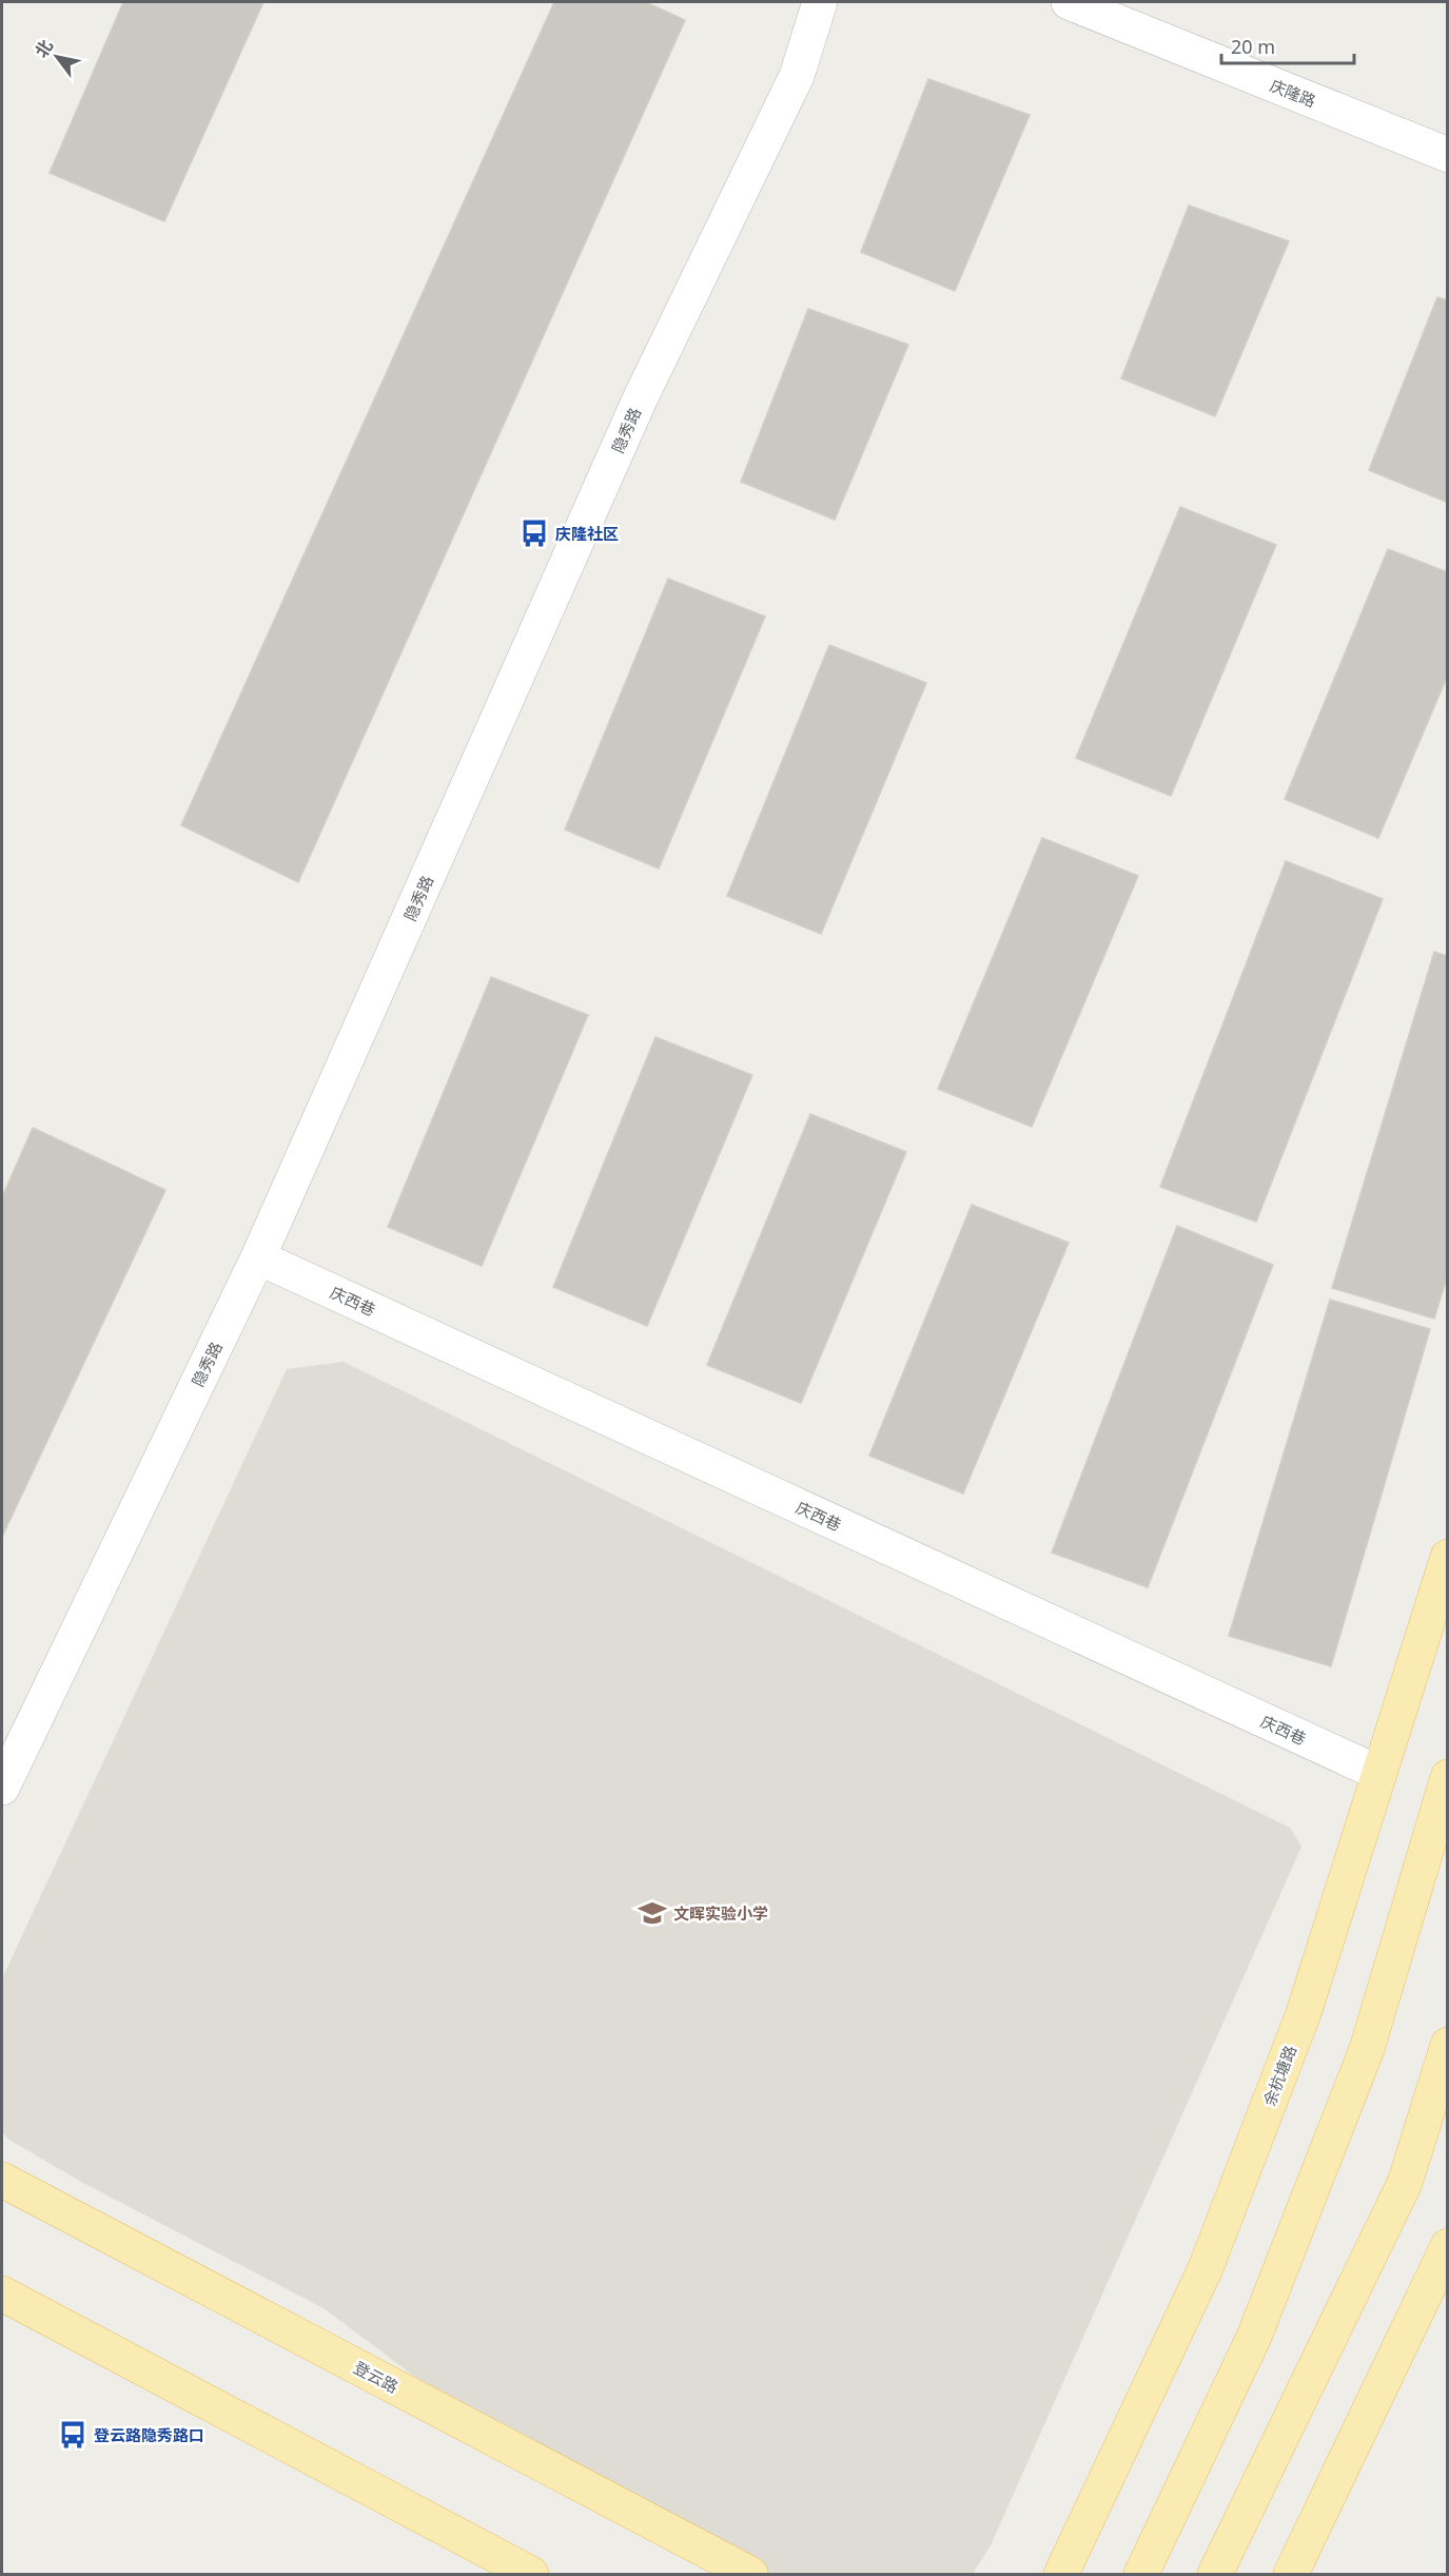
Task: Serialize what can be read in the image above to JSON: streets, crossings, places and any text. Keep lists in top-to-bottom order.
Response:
{
  "streets": {
    "main road": ["余杭塘路", "登云路"],
    "street": ["庆隆路", "隐秀路", "庆西巷"]
  },
  "crossings": [
    ["隐秀路", "庆西巷"],
    ["庆西巷", "余杭塘路"]
  ],
  "places": {
    "bus stop": ["庆隆社区", "登云路隐秀路口"],
    "school or university": ["文晖实验小学"]
  },
  "scale_bar": "20 m",
  "north": "top left"
}
